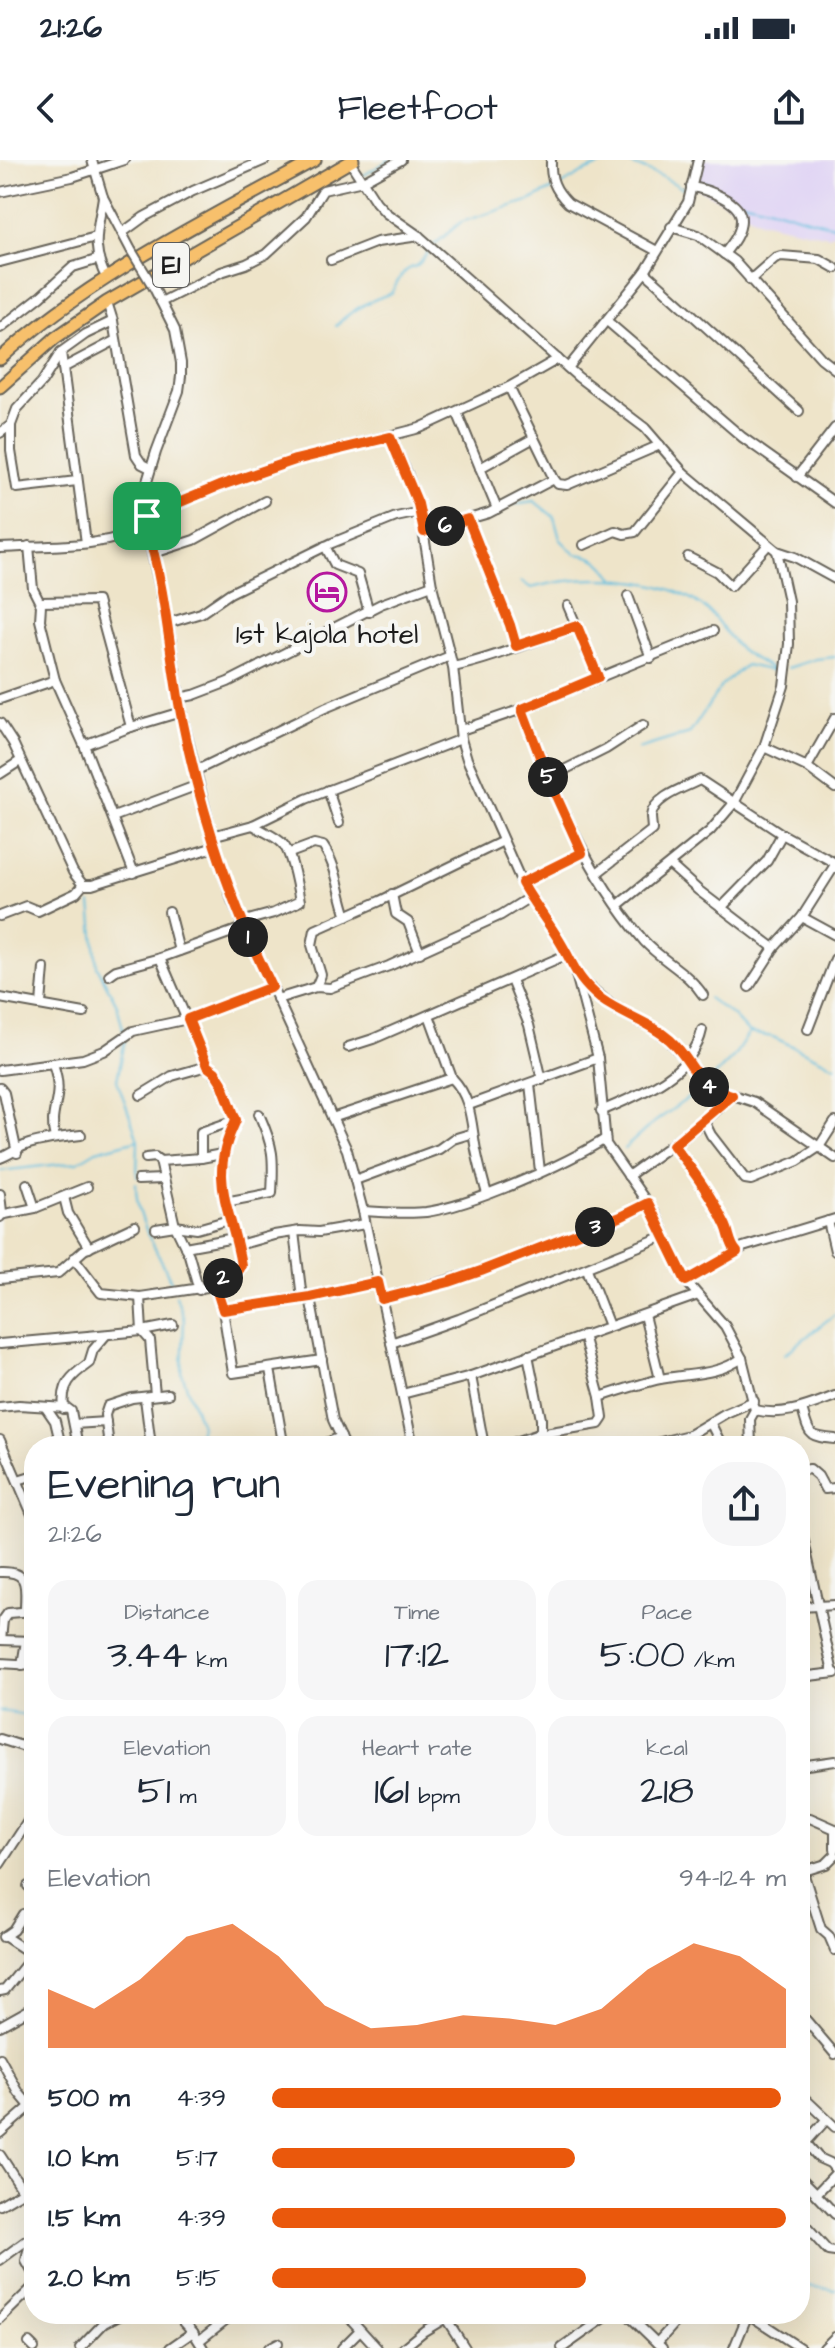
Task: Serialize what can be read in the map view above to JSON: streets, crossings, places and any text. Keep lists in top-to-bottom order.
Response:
{
  "streets": {
    "highway": ["E1"]
  },
  "places": {
    "hotel": ["1st kajola hotel"]
  },
  "page": {
    "status": "21:26",
    "header": "Fleetfoot",
    "pins": [
      "6",
      "5",
      "1",
      "4",
      "3",
      "2"
    ],
    "heading": ["Evening run", "21:26"],
    "stats": [
      ["Distance", "3.44 km"],
      ["Time", "17:12"],
      ["Pace", "5:00 /km"],
      ["Elevation", "51 m"],
      ["Heart rate", "161 bpm"],
      ["kcal", "218"]
    ],
    "chart": ["Elevation", "94–124 m"],
    "list": [
      {
        "name": "500 m",
        "note": "4:39"
      },
      {
        "name": "1.0 km",
        "note": "5:17"
      },
      {
        "name": "1.5 km",
        "note": "4:39"
      },
      {
        "name": "2.0 km",
        "note": "5:15"
      }
    ]
  }
}
